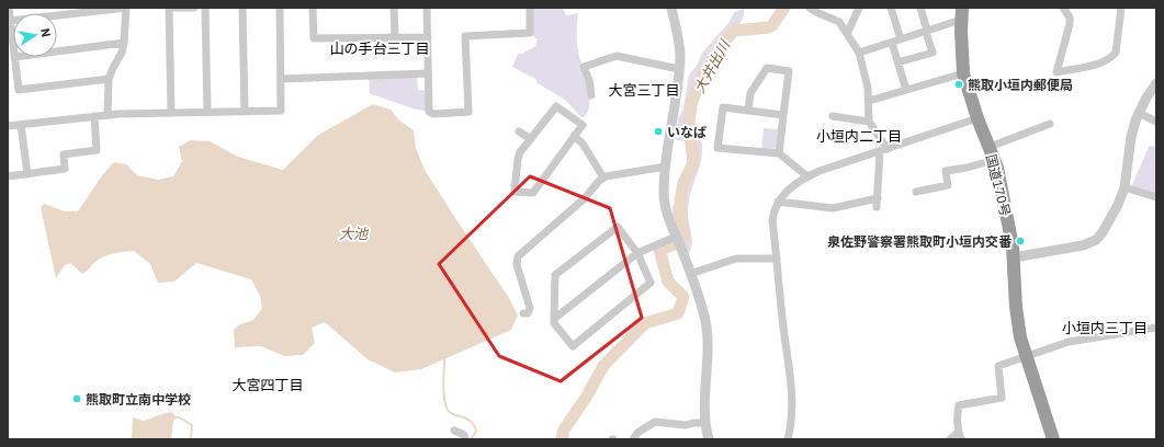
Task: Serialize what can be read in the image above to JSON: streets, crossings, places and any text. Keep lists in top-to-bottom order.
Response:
{
  "streets": {
    "highway": ["国道170号"]
  },
  "districts": [
    "山の手台三丁目",
    "大宮三丁目",
    "小垣内二丁目",
    "小垣内三丁目",
    "大宮四丁目"
  ],
  "water": ["大井出川", "大池"],
  "places": [
    "熊取小垣内郵便局",
    "いなば",
    "泉佐野警察署熊取町小垣内交番",
    "熊取町立南中学校"
  ],
  "north": "right"
}
